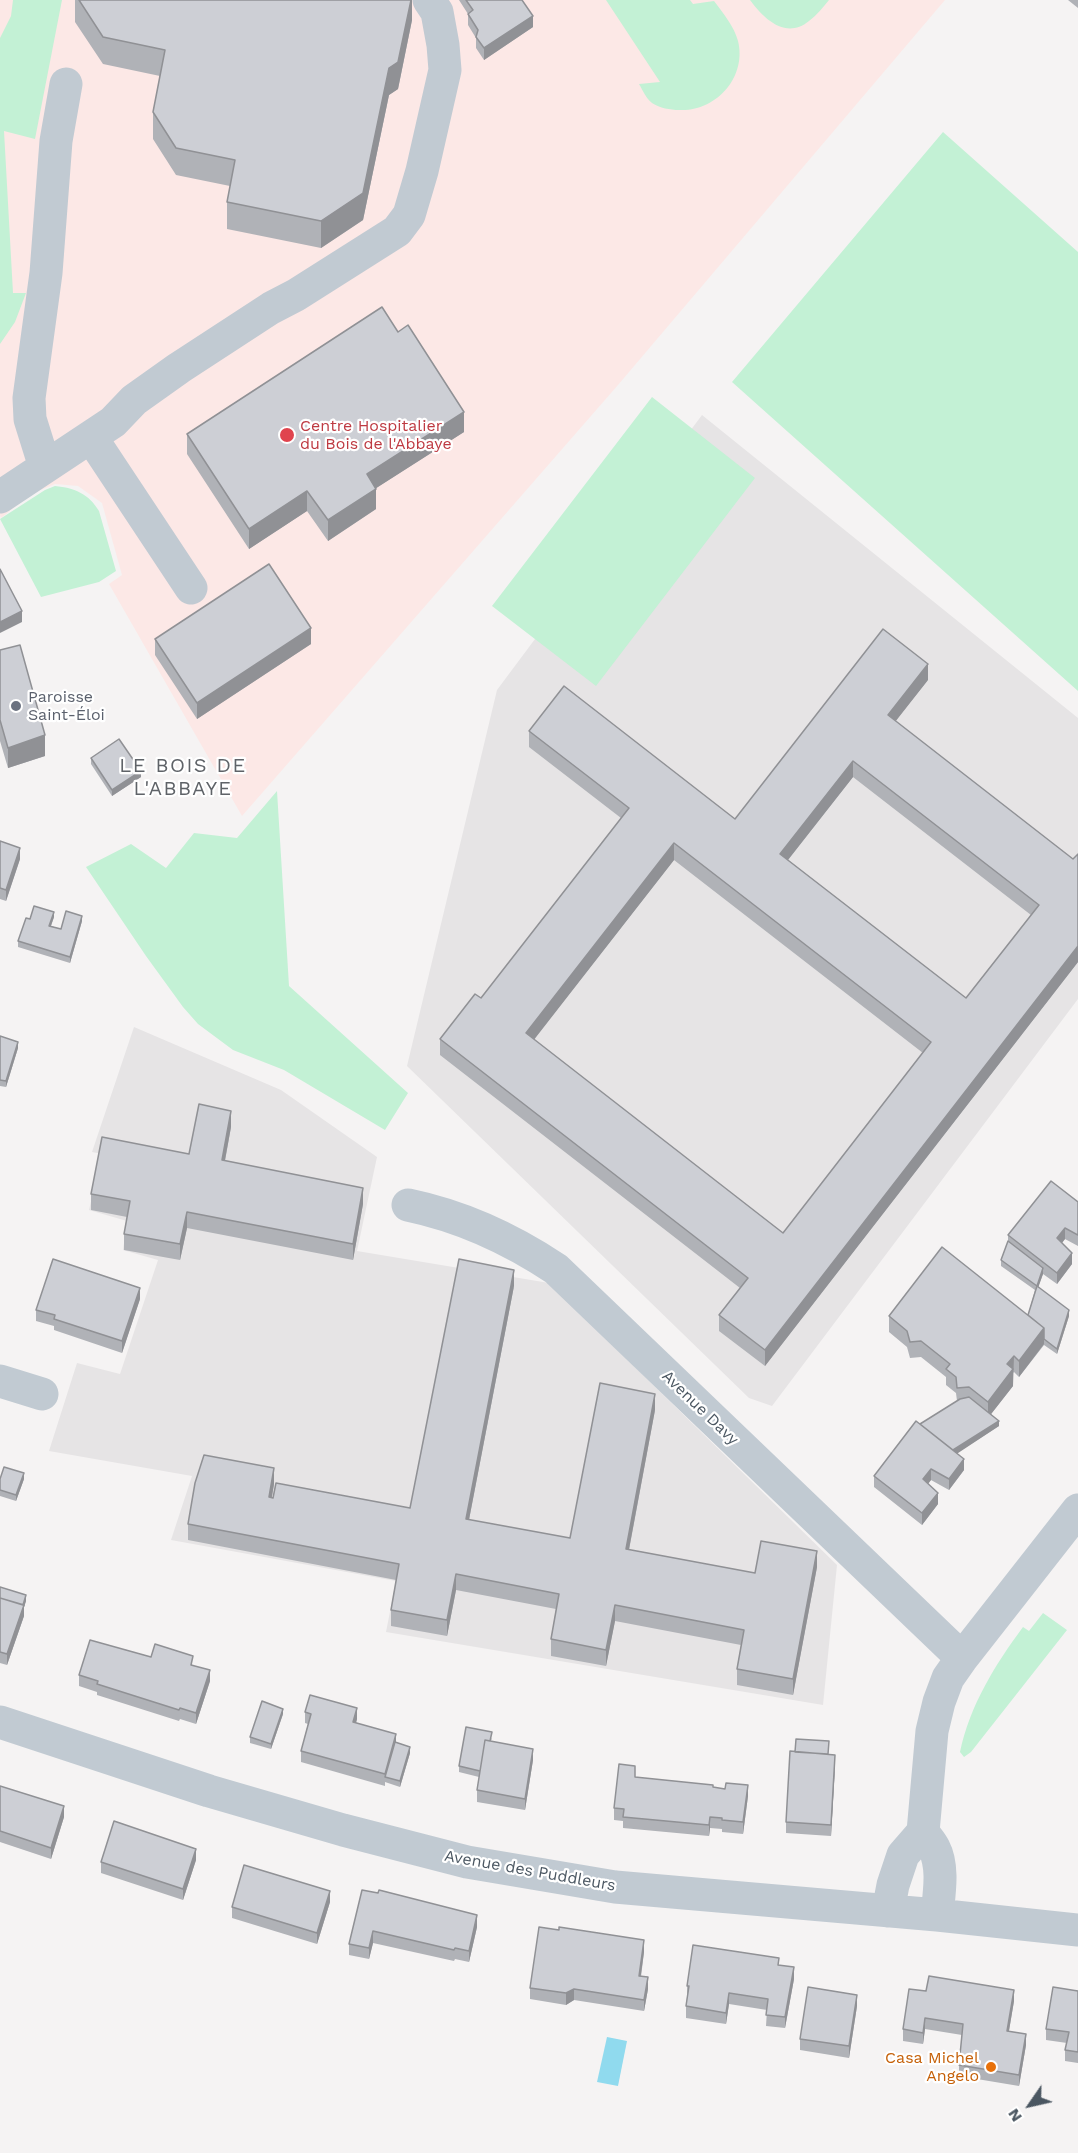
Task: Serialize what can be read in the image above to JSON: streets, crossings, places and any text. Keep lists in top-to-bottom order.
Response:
{
  "streets": {
    "street": ["Avenue Davy", "Avenue des Puddleurs"]
  },
  "districts": ["LE BOIS DE L'ABBAYE"],
  "places": ["Centre Hospitalier du Bois de l'Abbaye", "Paroisse Saint-Éloi", "Casa Michel Angelo"],
  "north": "bottom left"
}
